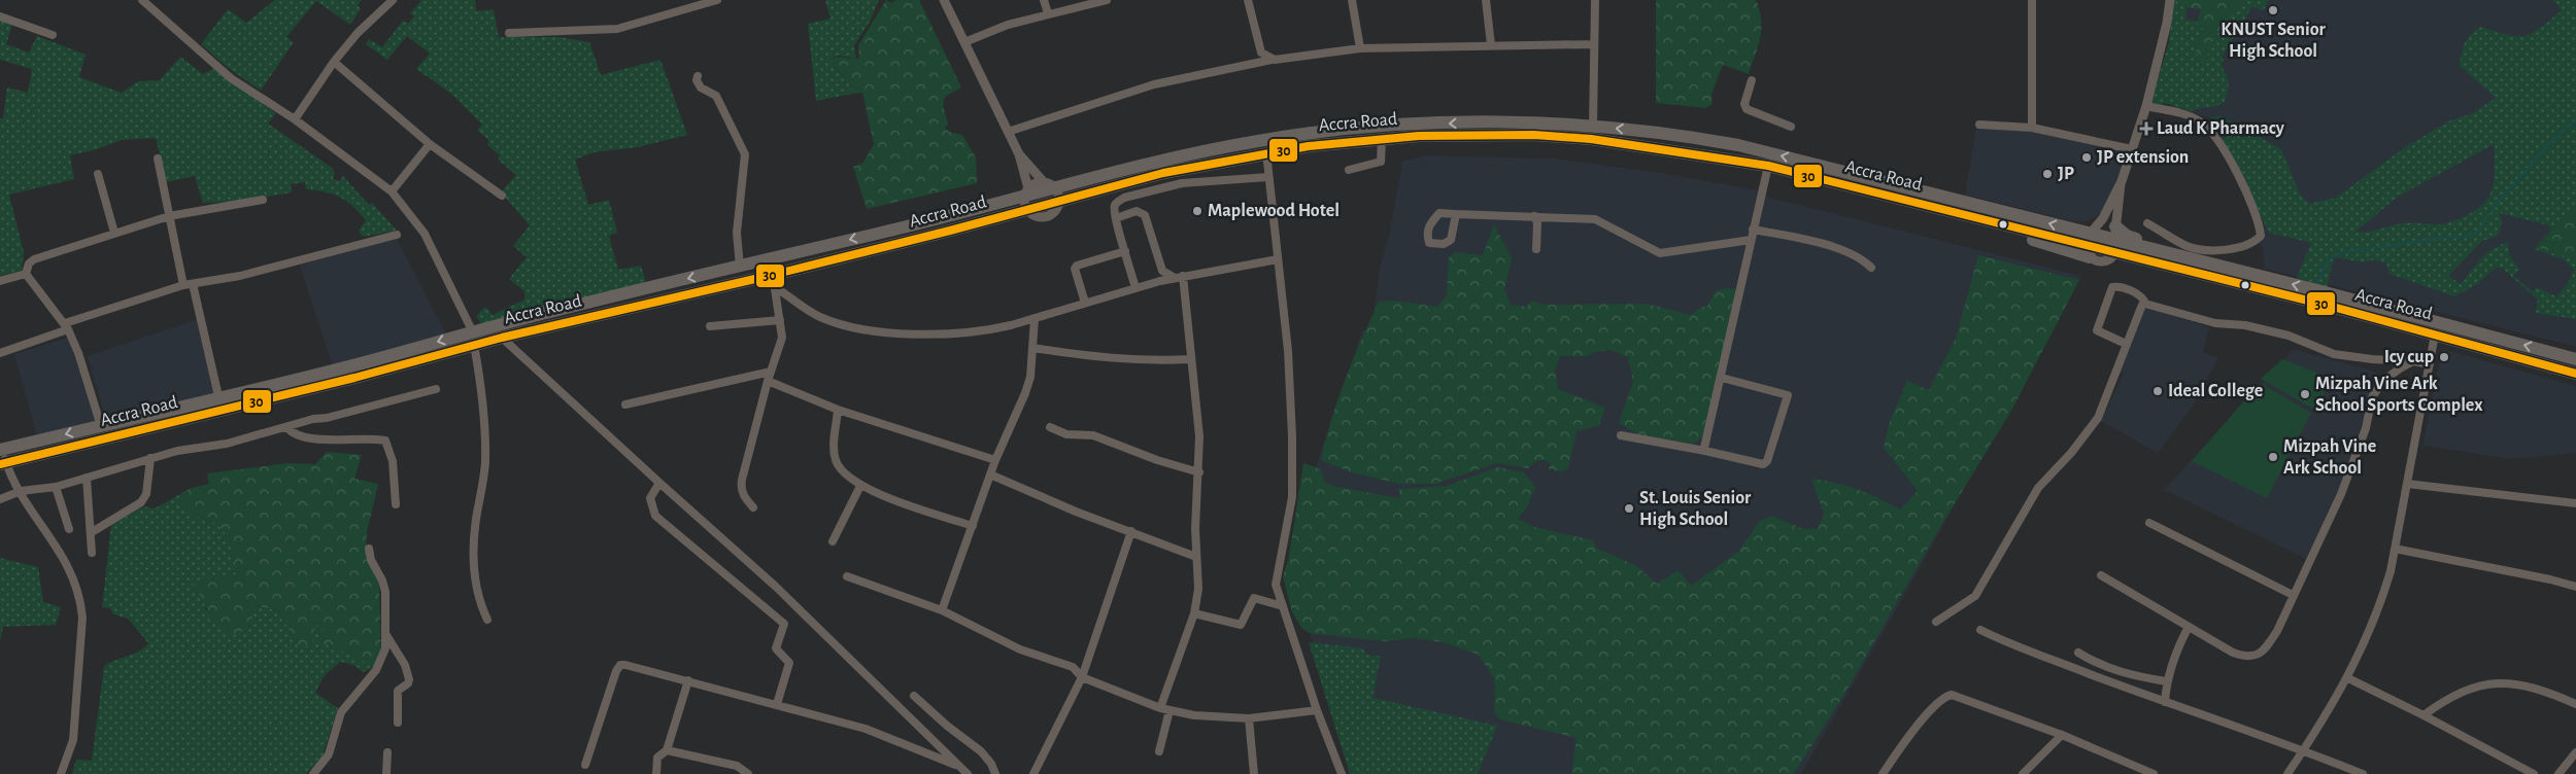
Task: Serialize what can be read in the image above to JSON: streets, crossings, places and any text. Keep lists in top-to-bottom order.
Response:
{
  "streets": {
    "highway": ["Accra Road"]
  },
  "places": {
    "other": [
      "KNUST Senior High School",
      "JP extension",
      "JP",
      "Maplewood Hotel",
      "Icy cup",
      "Ideal College",
      "Mizpah Vine Ark School Sports Complex",
      "Mizpah Vine Ark School",
      "St. Louis Senior High School"
    ],
    "health": ["Laud K Pharmacy"]
  },
  "lines": ["transit line 30"]
}
